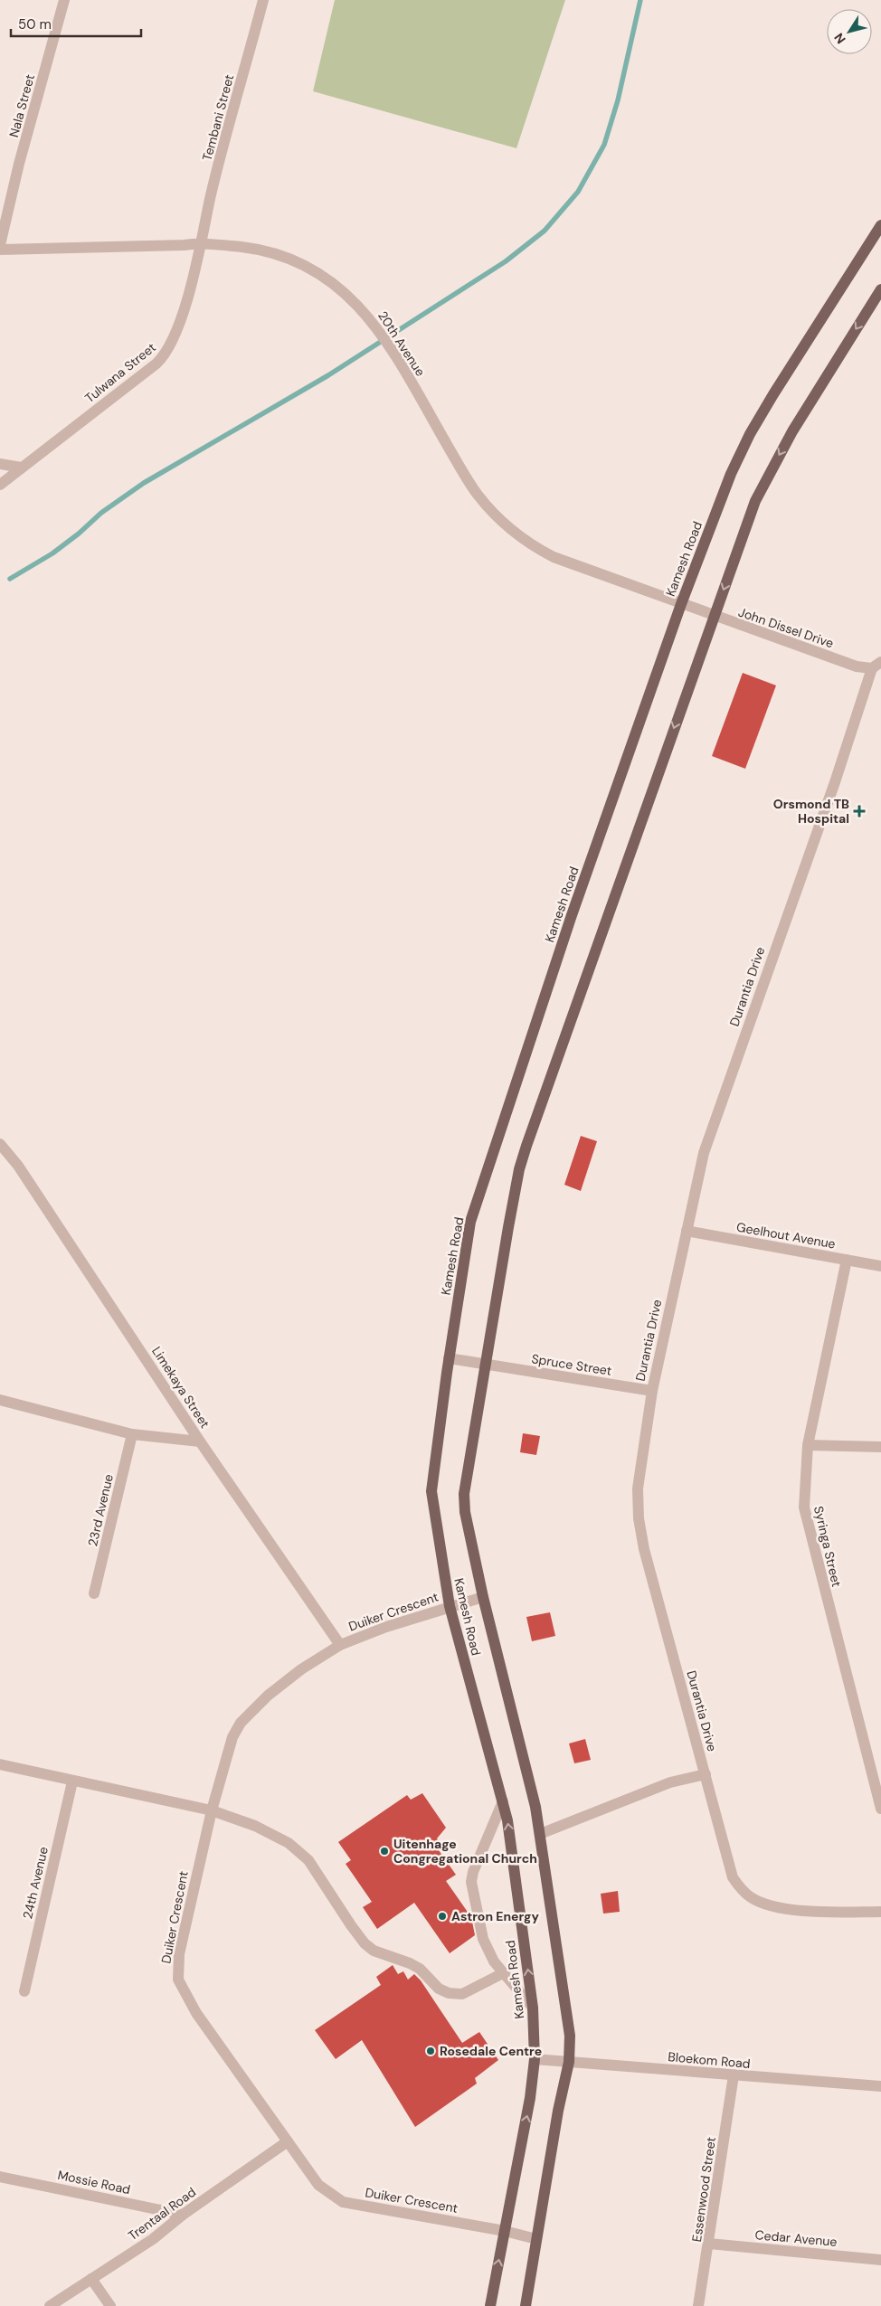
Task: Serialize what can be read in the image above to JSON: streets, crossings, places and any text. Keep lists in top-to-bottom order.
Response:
{
  "streets": {
    "main road": ["Kamesh Road"],
    "street": [
      "Nala Street",
      "Tembani Street",
      "20th Avenue",
      "Tulwana Street",
      "John Dissel Drive",
      "Durantia Drive",
      "Geelhout Avenue",
      "Spruce Street",
      "Limekaya Street",
      "23rd Avenue",
      "Syringa Street",
      "Duiker Crescent",
      "24th Avenue",
      "Bloekom Road",
      "Mossie Road",
      "Essenwood Street",
      "Trentaal Road",
      "Cedar Avenue"
    ]
  },
  "crossings": [
    ["Tembani Street", "20th Avenue"],
    ["Tembani Street", "Tulwana Street"],
    ["20th Avenue", "Tulwana Street"],
    ["20th Avenue", "Kamesh Road"],
    ["20th Avenue", "John Dissel Drive"],
    ["Kamesh Road", "John Dissel Drive"],
    ["Kamesh Road", "Spruce Street"],
    ["Kamesh Road", "Duiker Crescent"],
    ["Kamesh Road", "Bloekom Road"],
    ["John Dissel Drive", "Durantia Drive"],
    ["Durantia Drive", "Geelhout Avenue"],
    ["Durantia Drive", "Spruce Street"],
    ["Geelhout Avenue", "Syringa Street"],
    ["Limekaya Street", "Duiker Crescent"],
    ["Duiker Crescent", "Trentaal Road"],
    ["Bloekom Road", "Essenwood Street"],
    ["Mossie Road", "Trentaal Road"],
    ["Essenwood Street", "Cedar Avenue"]
  ],
  "places": {
    "health": ["Orsmond TB Hospital"],
    "other": ["Uitenhage Congregational Church", "Astron Energy", "Rosedale Centre"]
  },
  "scale_bar": "50 m",
  "north": "bottom left"
}
